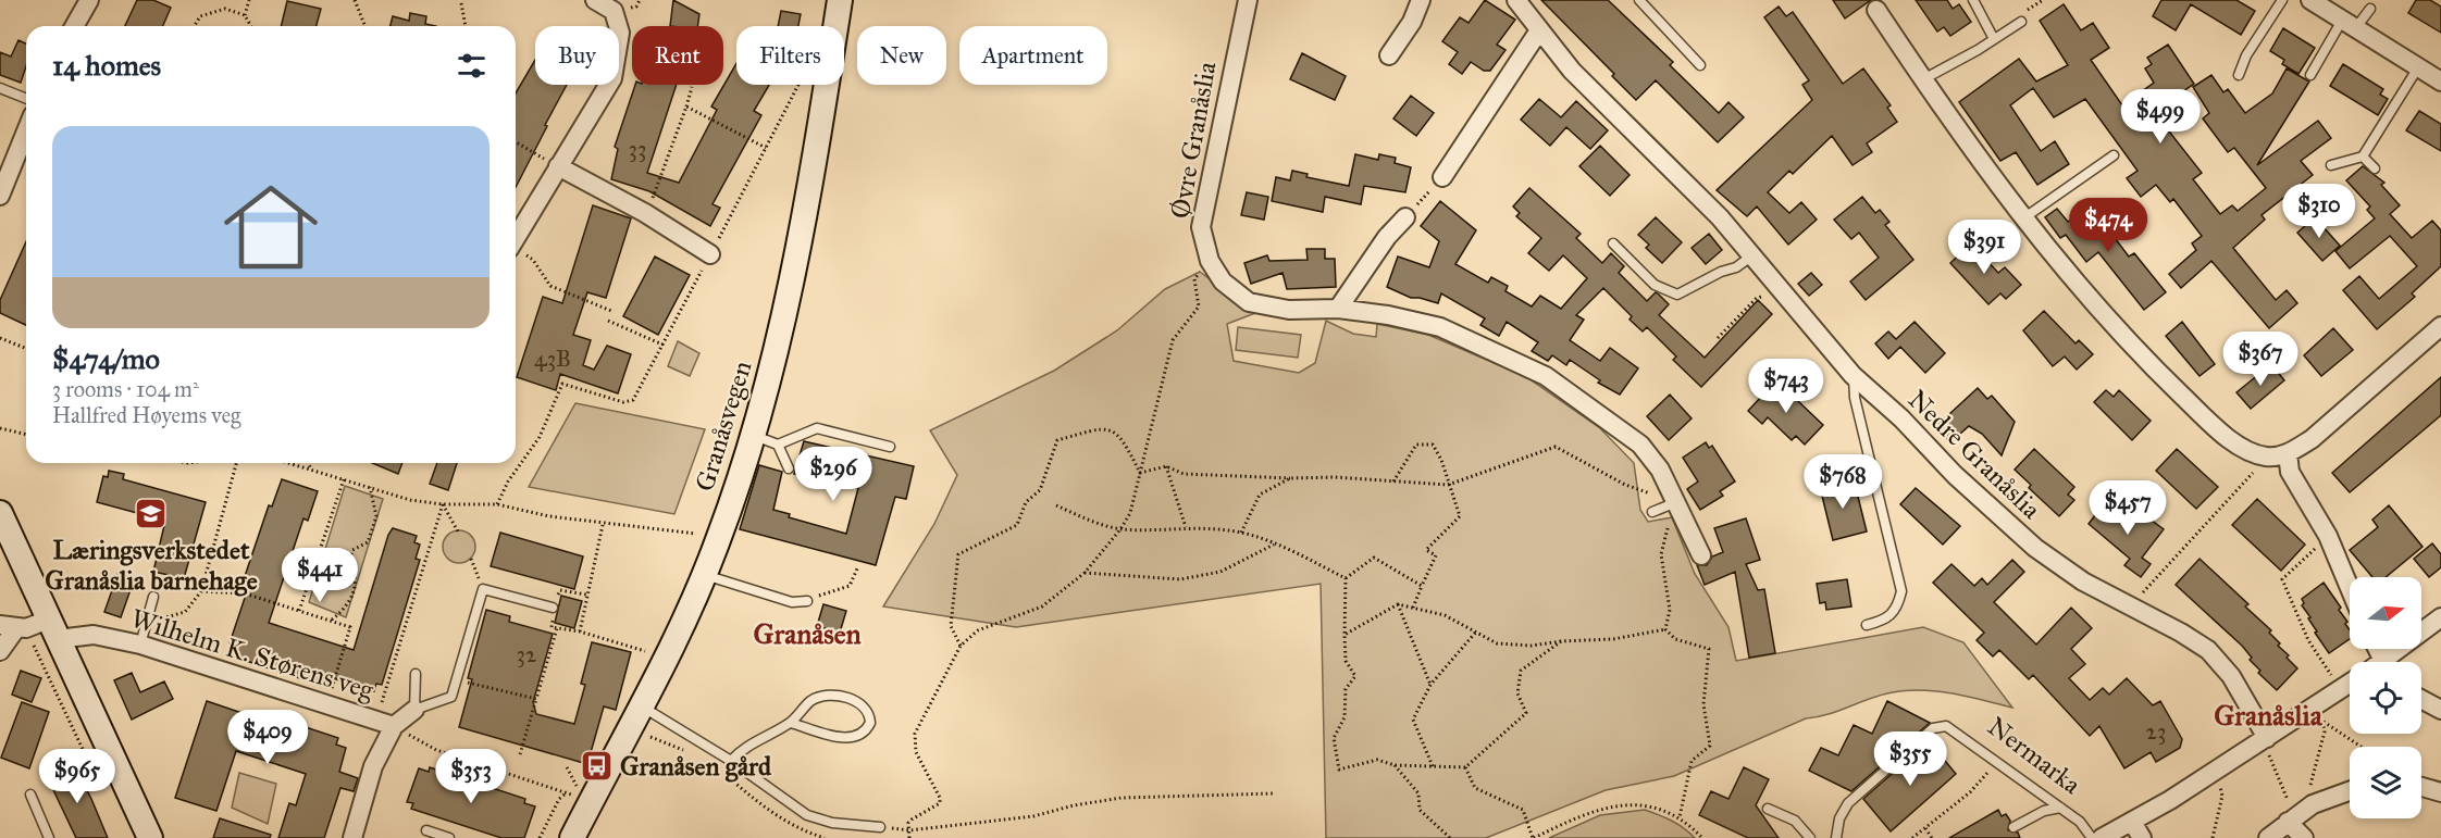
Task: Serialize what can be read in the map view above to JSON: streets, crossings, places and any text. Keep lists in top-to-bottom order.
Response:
{
  "streets": {
    "street": [
      "Øvre Granåslia",
      "Granåsvegen",
      "Nedre Granåslia",
      "Wilhelm K. Størens veg"
    ],
    "lane": ["Nermarka"]
  },
  "districts": ["Granåsen", "Granåslia"],
  "places": {
    "school or university": ["Læringsverkstedet Granåslia barnehage"],
    "bus stop": ["Granåsen gård"]
  },
  "house_numbers": [
    "33",
    "43B",
    "32",
    "23"
  ],
  "north": "right",
  "page": {
    "chip": [
      "Buy",
      "Rent",
      "Filters",
      "New",
      "Apartment"
    ],
    "heading": "14 homes",
    "price": [
      "$499",
      "$310",
      "$474",
      "$391",
      "$367",
      "$743",
      "$296",
      "$768",
      "$457",
      "$441",
      "$409",
      "$355",
      "$965",
      "$353"
    ],
    "list": [
      {
        "name": "$474/mo",
        "note": "3 rooms · 104 m² · Hallfred Høyems veg"
      }
    ]
  }
}
